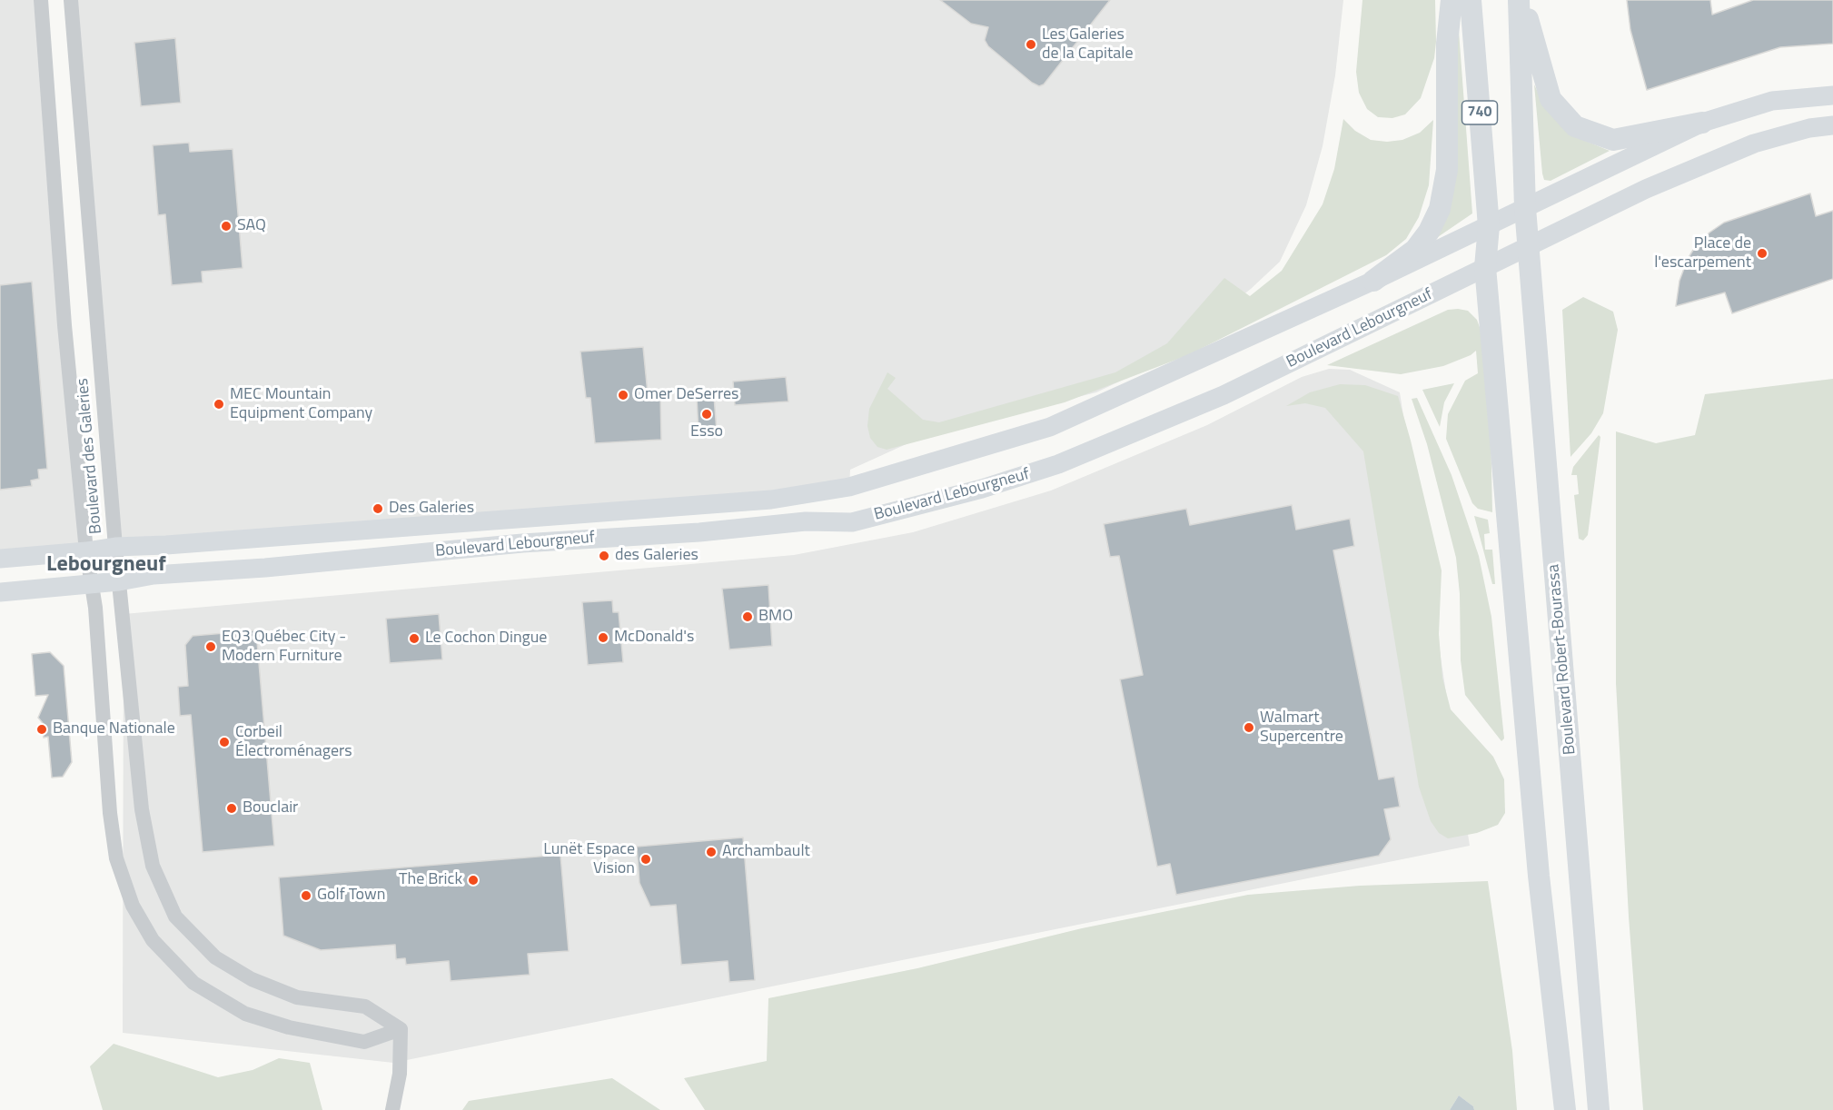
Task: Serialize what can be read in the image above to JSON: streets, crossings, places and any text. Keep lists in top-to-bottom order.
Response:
{
  "streets": {
    "highway": ["740", "Boulevard Robert-Bourassa"],
    "main road": ["Boulevard Lebourgneuf"],
    "street": ["Boulevard des Galeries"]
  },
  "crossings": [
    ["740", "Boulevard Lebourgneuf"],
    ["Boulevard Lebourgneuf", "Boulevard des Galeries"],
    ["Boulevard Lebourgneuf", "Boulevard Robert-Bourassa"]
  ],
  "districts": ["Lebourgneuf"],
  "places": [
    "Les Galeries de la Capitale",
    "SAQ",
    "Place de l'escarpement",
    "Omer DeSerres",
    "MEC Mountain Equipment Company",
    "Esso",
    "Des Galeries",
    "des Galeries",
    "BMO",
    "McDonald's",
    "Le Cochon Dingue",
    "EQ3 Québec City - Modern Furniture",
    "Walmart Supercentre",
    "Banque Nationale",
    "Corbeil Électroménagers",
    "Bouclair",
    "Archambault",
    "Lunët Espace Vision",
    "The Brick",
    "Golf Town"
  ]
}
